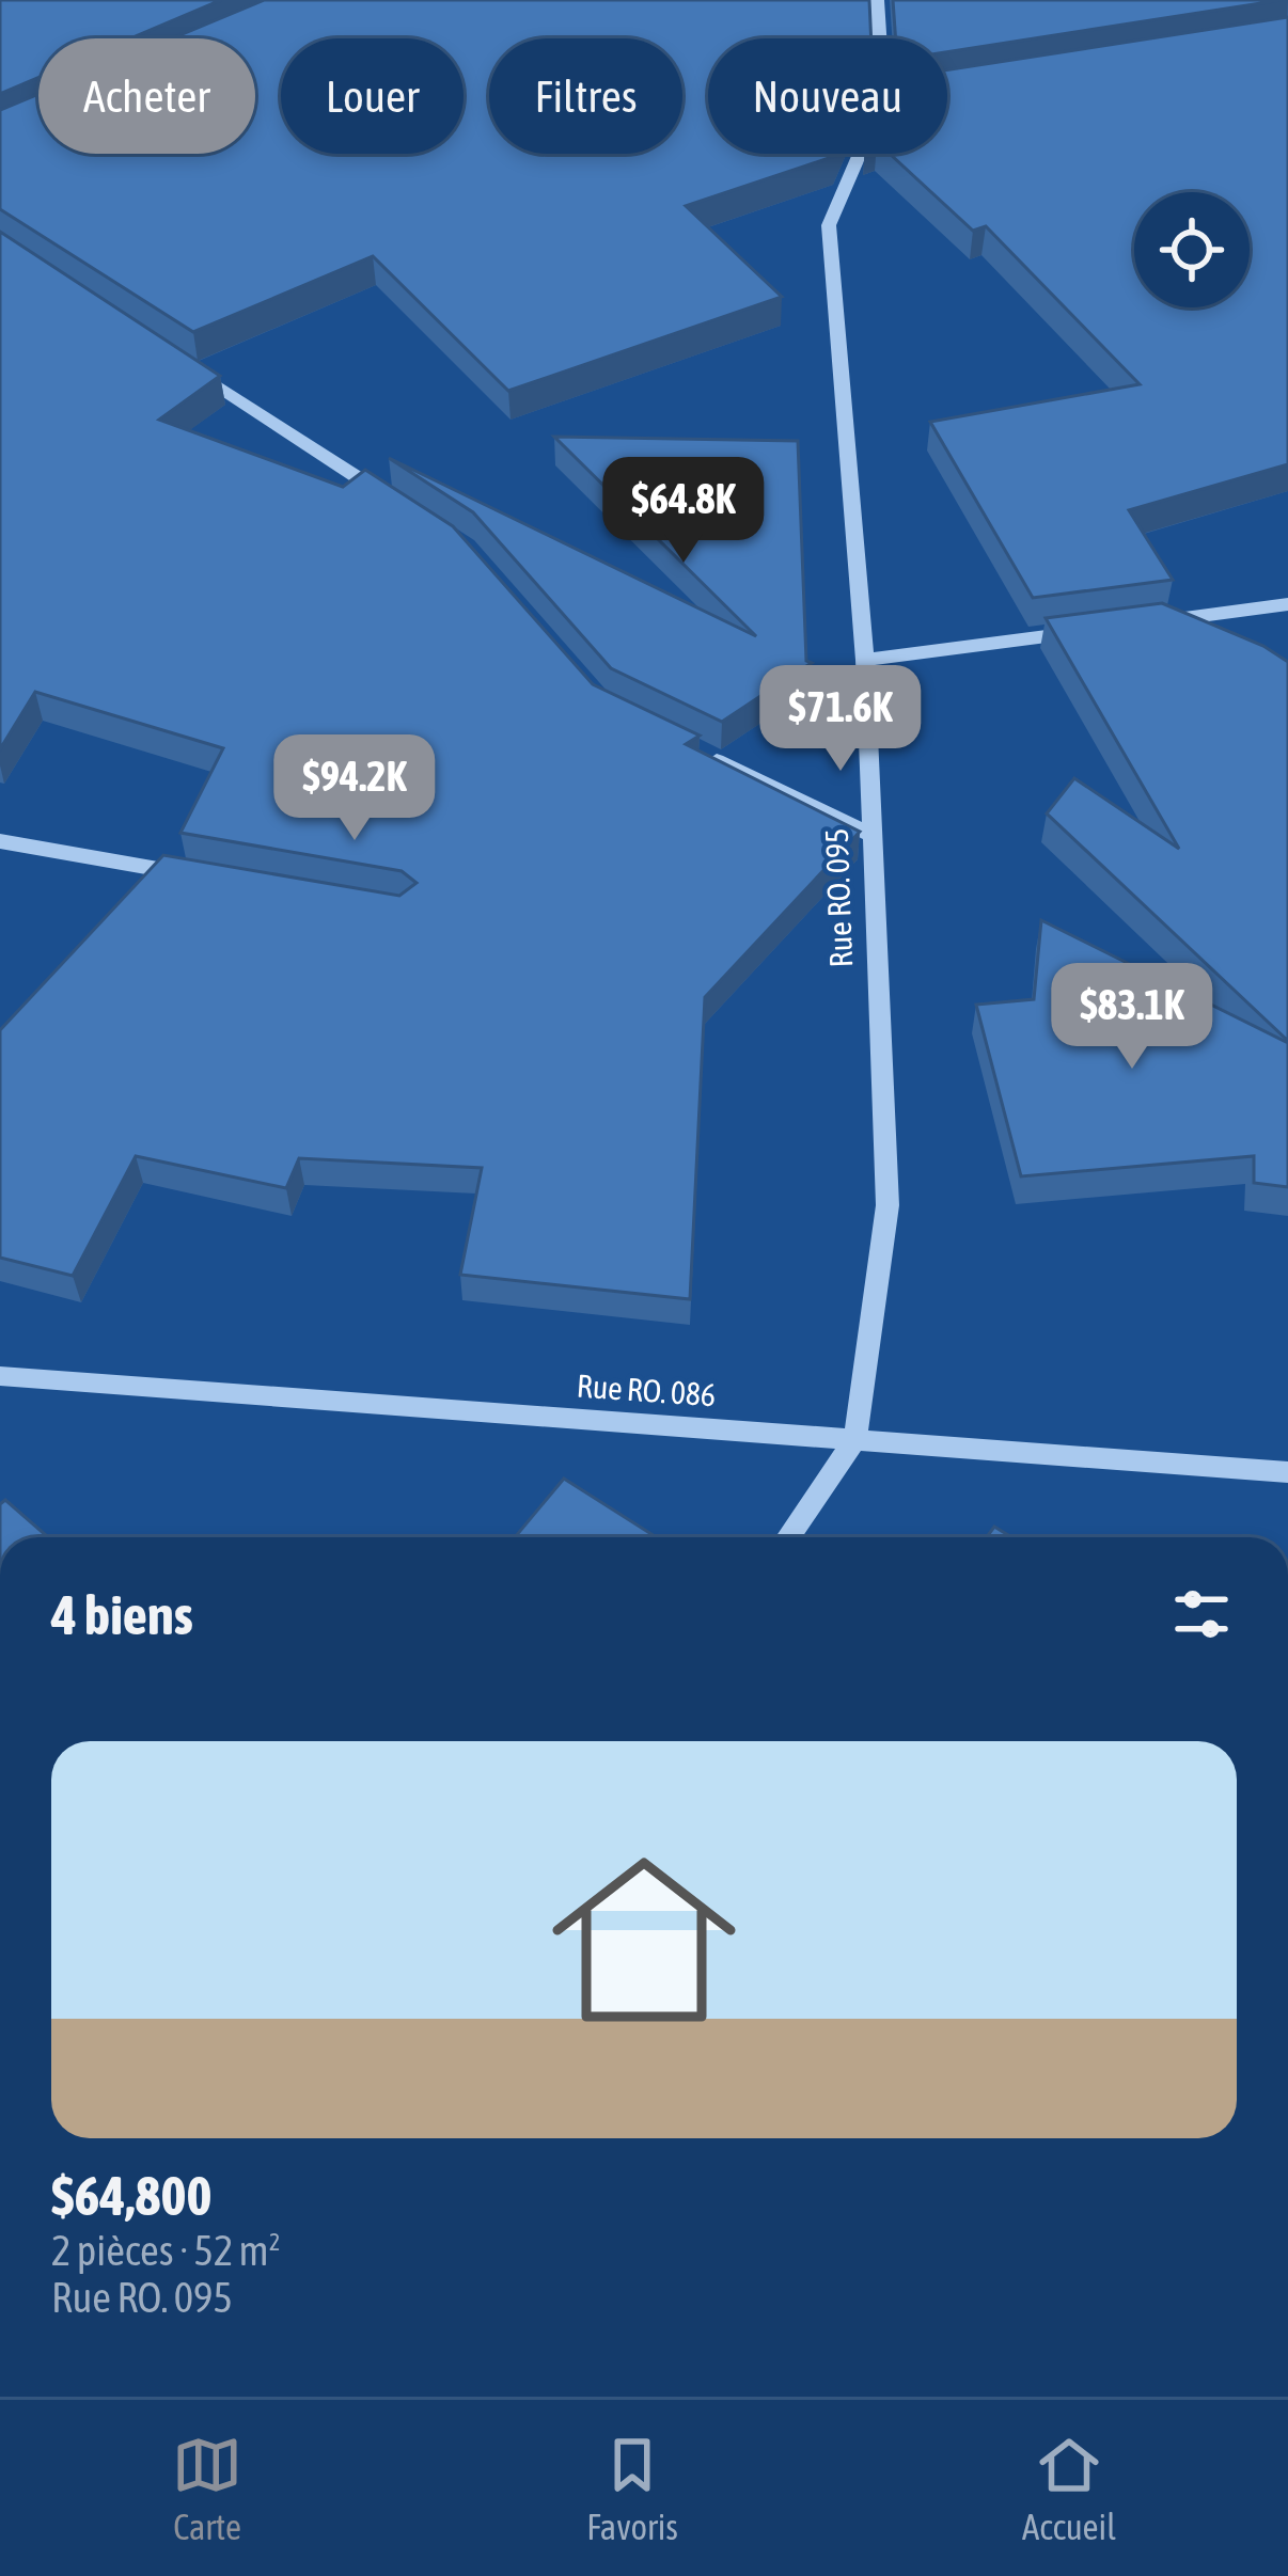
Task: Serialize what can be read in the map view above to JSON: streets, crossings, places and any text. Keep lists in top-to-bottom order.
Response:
{
  "streets": {
    "street": ["Rue RO. 095", "Rue RO. 086"]
  },
  "crossings": [
    ["Rue RO. 095", "Rue RO. 086"]
  ],
  "page": {
    "chip": [
      "Acheter",
      "Louer",
      "Filtres",
      "Nouveau"
    ],
    "price": [
      "$64.8K",
      "$71.6K",
      "$94.2K",
      "$83.1K"
    ],
    "heading": "4 biens",
    "list": [
      {
        "name": "$64,800",
        "note": "2 pièces · 52 m² · Rue RO. 095"
      }
    ],
    "tabs": ["Carte", "Favoris", "Accueil"]
  }
}
